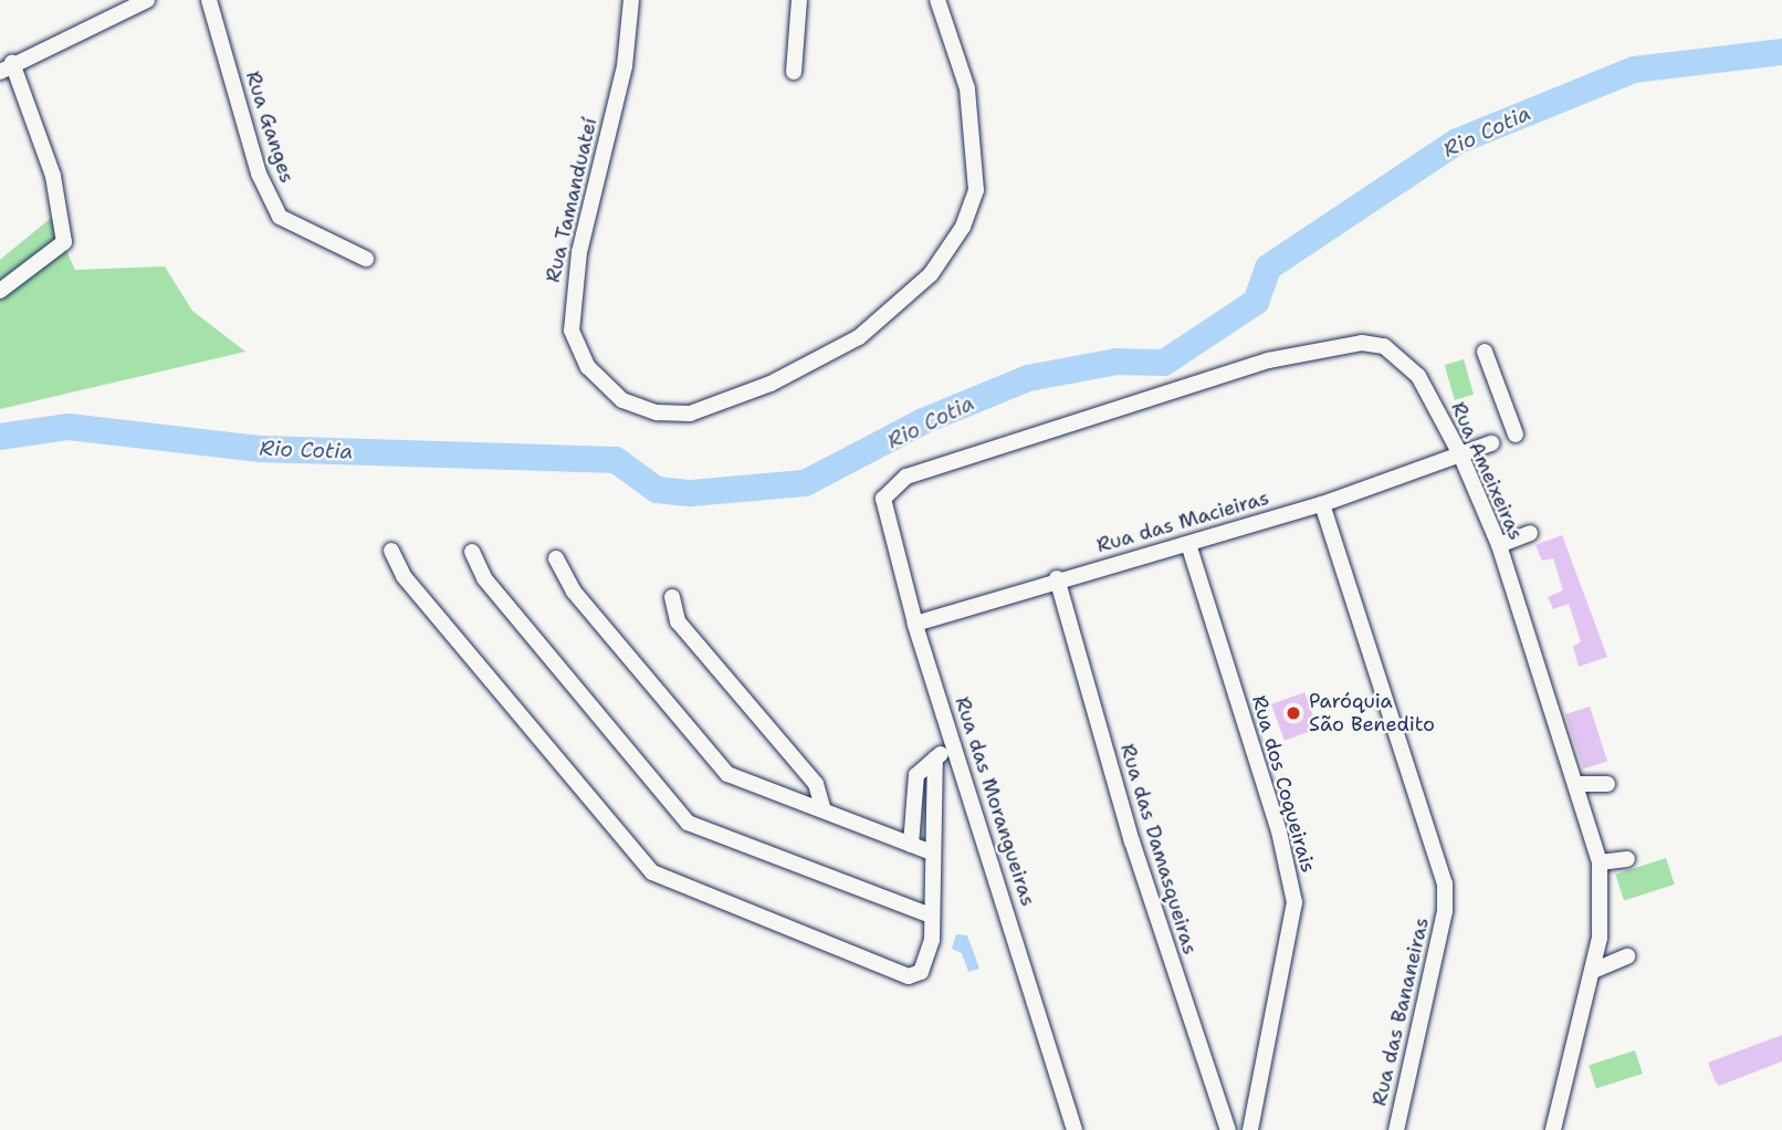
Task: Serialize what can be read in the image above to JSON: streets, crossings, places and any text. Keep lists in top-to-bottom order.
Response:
{
  "streets": {
    "street": [
      "Rua Ganges",
      "Rua Tamanduateí",
      "Rua Ameixeiras",
      "Rua das Macieiras",
      "Rua dos Coqueirais",
      "Rua das Morangueiras",
      "Rua das Damasqueiras",
      "Rua das Bananeiras"
    ]
  },
  "crossings": [
    ["Rua Ameixeiras", "Rua das Macieiras"],
    ["Rua Ameixeiras", "Rua das Morangueiras"],
    ["Rua das Macieiras", "Rua dos Coqueirais"],
    ["Rua das Macieiras", "Rua das Morangueiras"],
    ["Rua das Macieiras", "Rua das Damasqueiras"],
    ["Rua das Macieiras", "Rua das Bananeiras"]
  ],
  "water": ["Rio Cotia"],
  "places": ["Paróquia São Benedito"]
}
